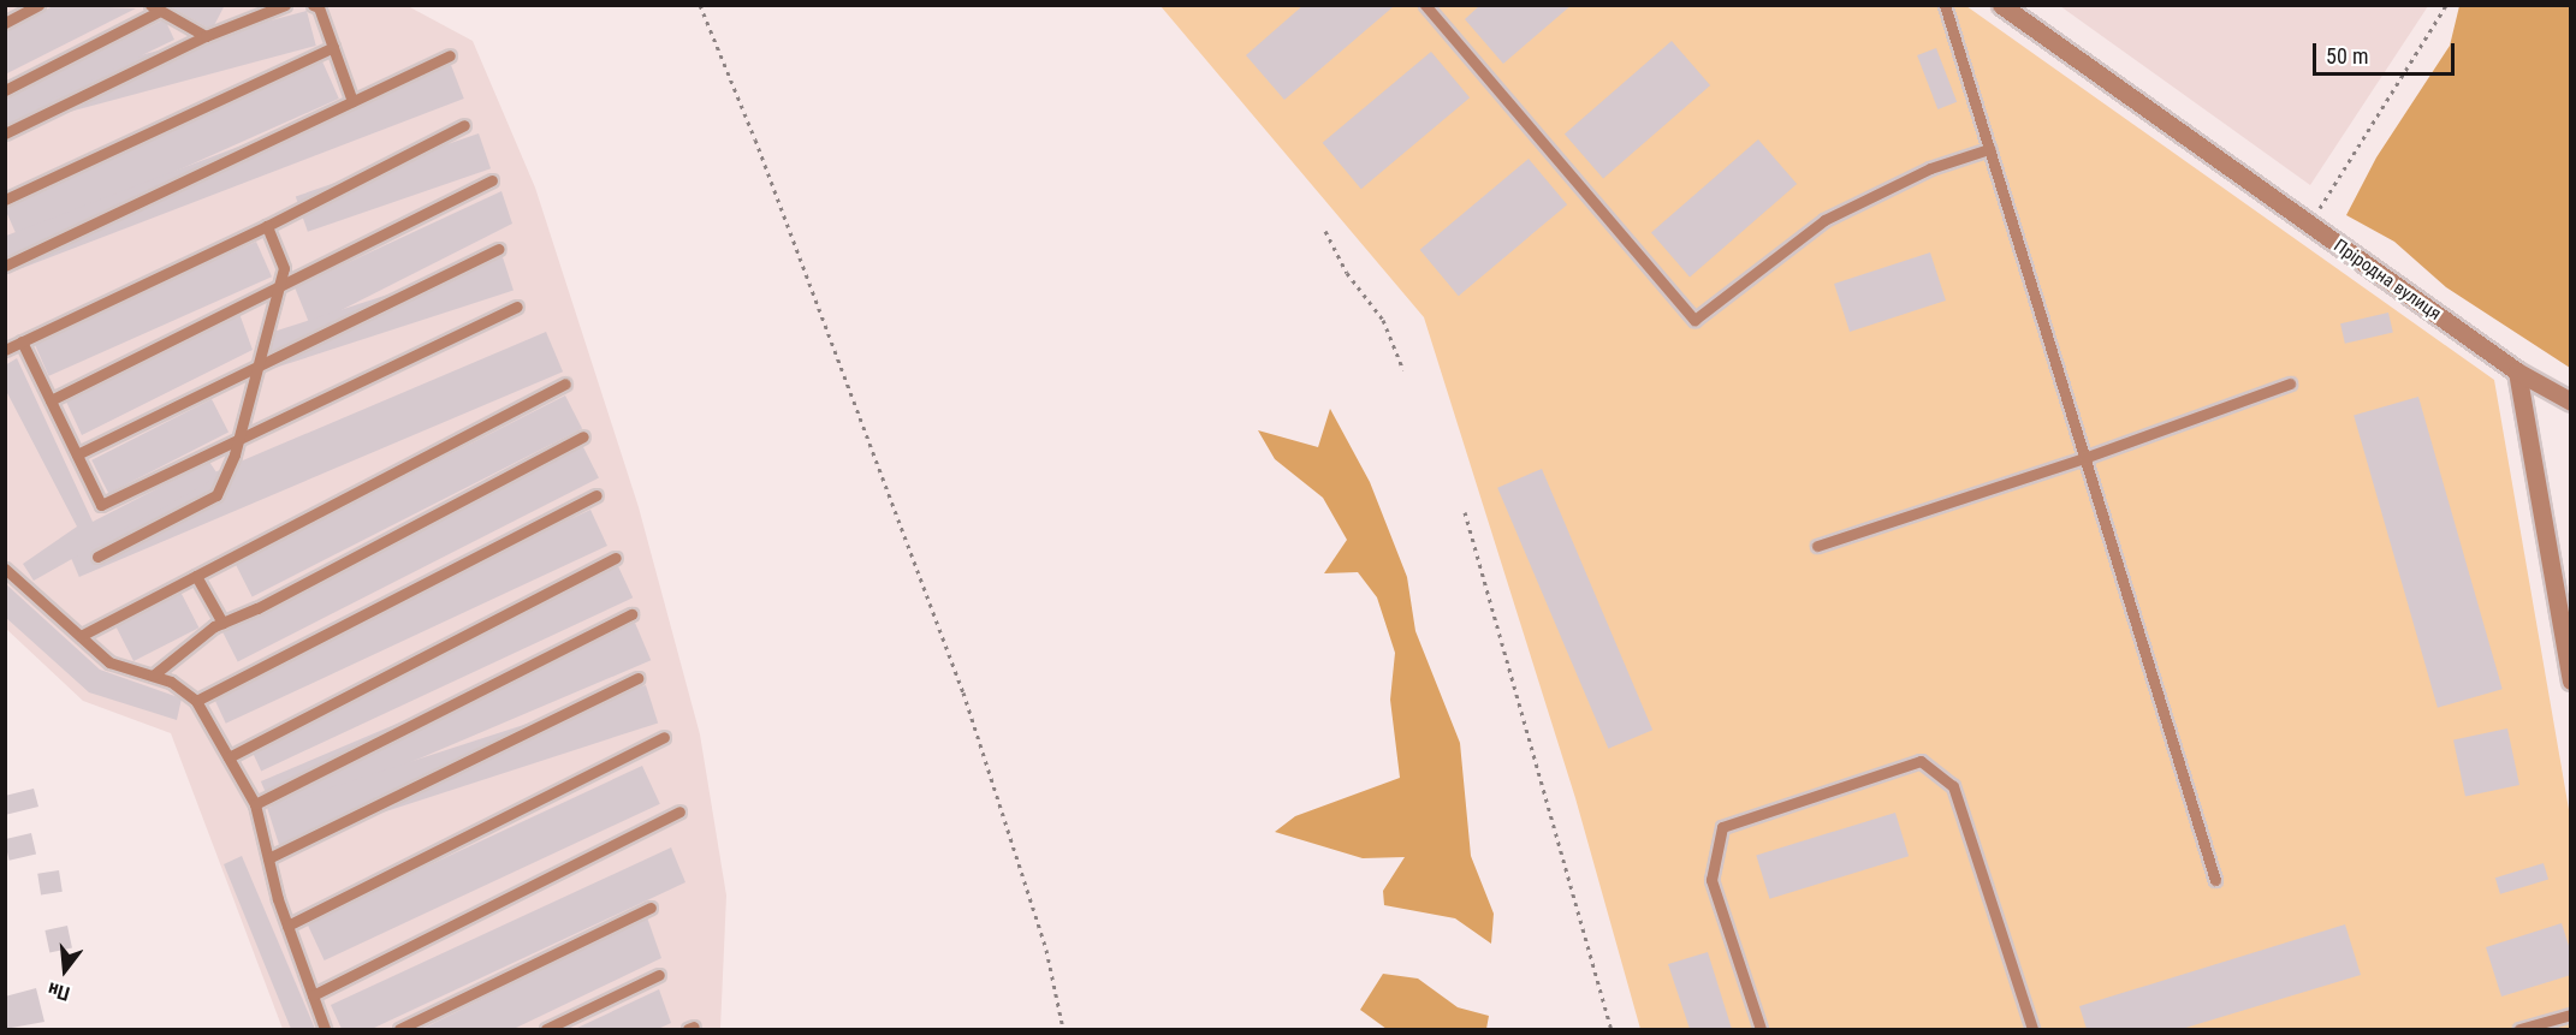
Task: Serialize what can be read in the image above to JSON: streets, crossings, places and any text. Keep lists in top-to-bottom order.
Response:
{
  "streets": {
    "street": ["Пріродна вулиця"]
  },
  "scale_bar": "50 m",
  "north": "bottom"
}
